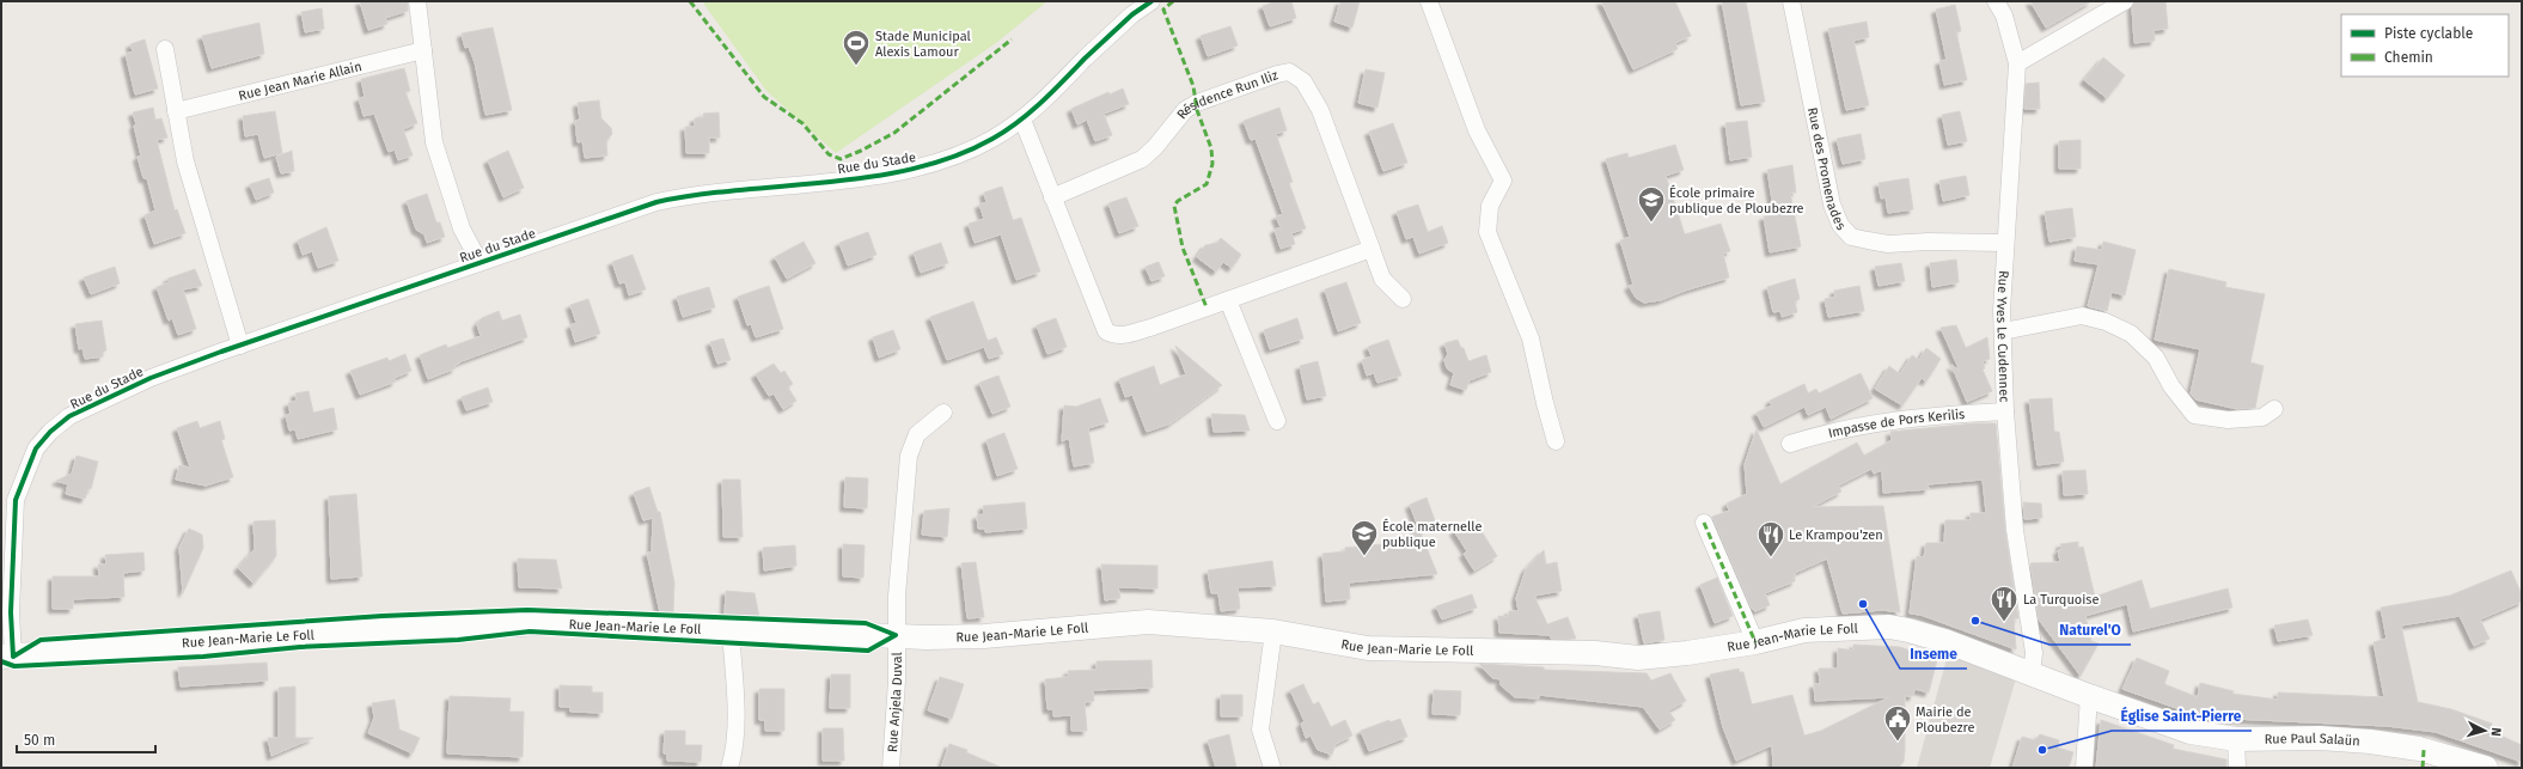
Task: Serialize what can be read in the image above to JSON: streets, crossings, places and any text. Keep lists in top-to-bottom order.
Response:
{
  "streets": {
    "main road": ["Rue Jean-Marie Le Foll", "Rue Paul Salaün"],
    "street": [
      "Rue Jean Marie Allain",
      "Résidence Run Iliz",
      "Rue du Stade",
      "Rue des Promenades",
      "Rue Yves Le Cudennec",
      "Impasse de Pors Kerilis",
      "Rue Anjela Duval"
    ]
  },
  "crossings": [
    ["Rue du Stade", "Rue Jean-Marie Le Foll"],
    ["Rue des Promenades", "Rue Yves Le Cudennec"],
    ["Rue Yves Le Cudennec", "Impasse de Pors Kerilis"],
    ["Rue Yves Le Cudennec", "Rue Jean-Marie Le Foll"],
    ["Rue Yves Le Cudennec", "Rue Paul Salaün"],
    ["Rue Jean-Marie Le Foll", "Rue Anjela Duval"],
    ["Rue Jean-Marie Le Foll", "Rue Paul Salaün"]
  ],
  "places": {
    "sports": ["Stade Municipal Alexis Lamour"],
    "school or university": ["École primaire publique de Ploubezre", "École maternelle publique"],
    "restaurant": ["Le Krampou'zen", "La Turquoise"],
    "other": ["Inseme", "Naturel'O", "Église Saint-Pierre"],
    "public building": ["Mairie de Ploubezre"]
  },
  "legend": ["Piste cyclable", "Chemin"],
  "scale_bar": "50 m",
  "north": "right"
}
